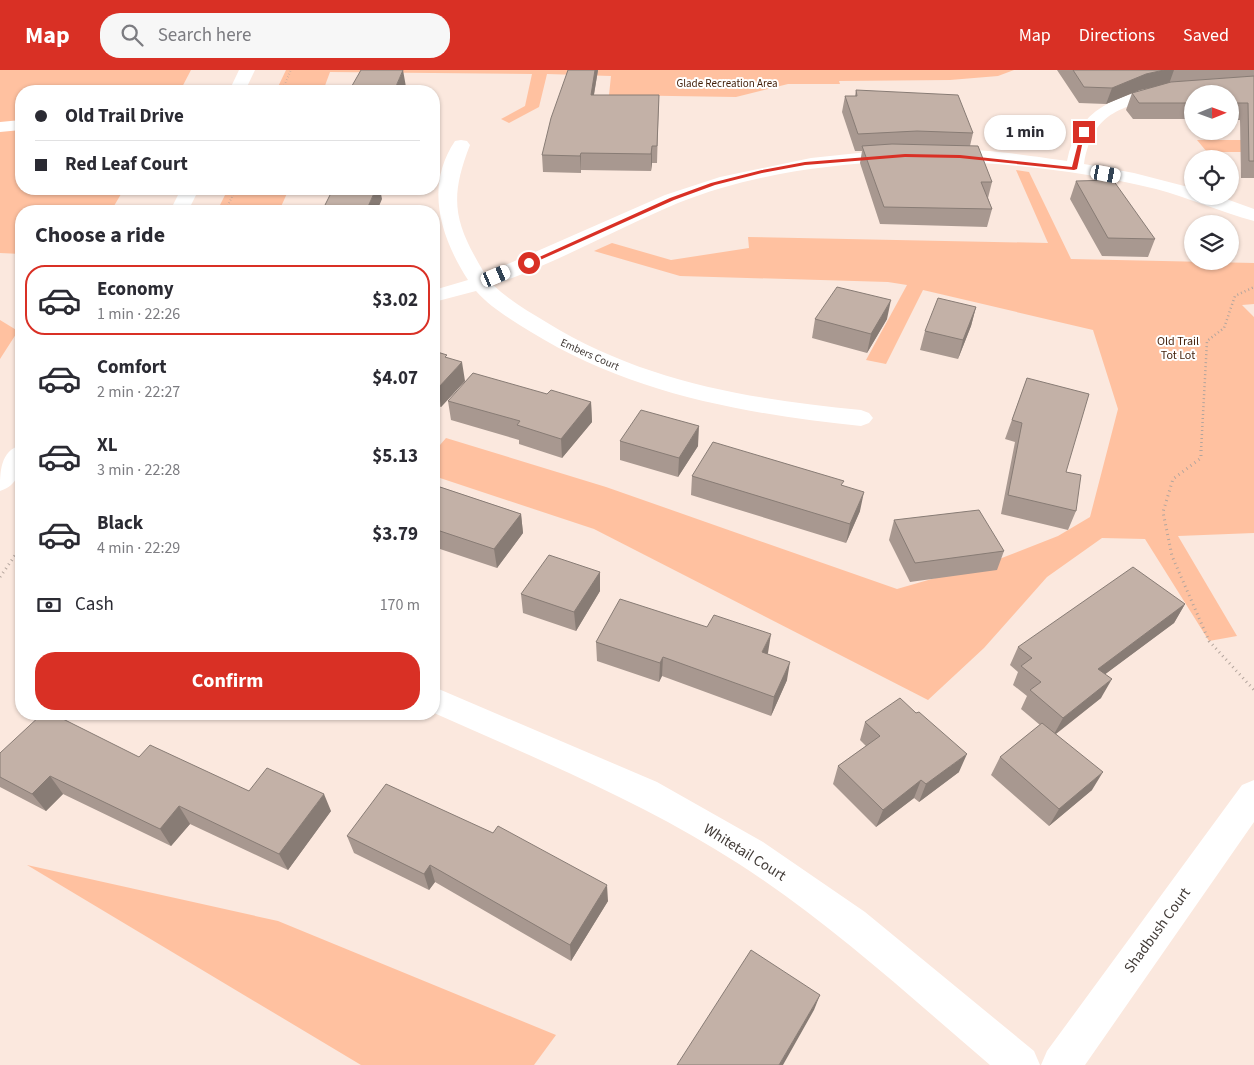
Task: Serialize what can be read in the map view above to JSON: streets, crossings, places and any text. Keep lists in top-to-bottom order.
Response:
{
  "streets": {
    "street": ["Embers Court", "Whitetail Court", "Shadbush Court"]
  },
  "parks": ["Glade Recreation Area", "Old Trail Tot Lot"],
  "north": "right",
  "page": {
    "header": "Map",
    "search": "Search here",
    "nav": ["Map", "Directions", "Saved"],
    "banner": ["Old Trail Drive", "Red Leaf Court"],
    "bubble": "1 min",
    "heading": "Choose a ride",
    "list": [
      {
        "name": "Economy",
        "note": "1 min · 22:26",
        "value": "$3.02"
      },
      {
        "name": "Comfort",
        "note": "2 min · 22:27",
        "value": "$4.07"
      },
      {
        "name": "XL",
        "note": "3 min · 22:28",
        "value": "$5.13"
      },
      {
        "name": "Black",
        "note": "4 min · 22:29",
        "value": "$3.79"
      }
    ],
    "pay": ["Cash", "170 m"],
    "buttons": "Confirm"
  }
}
